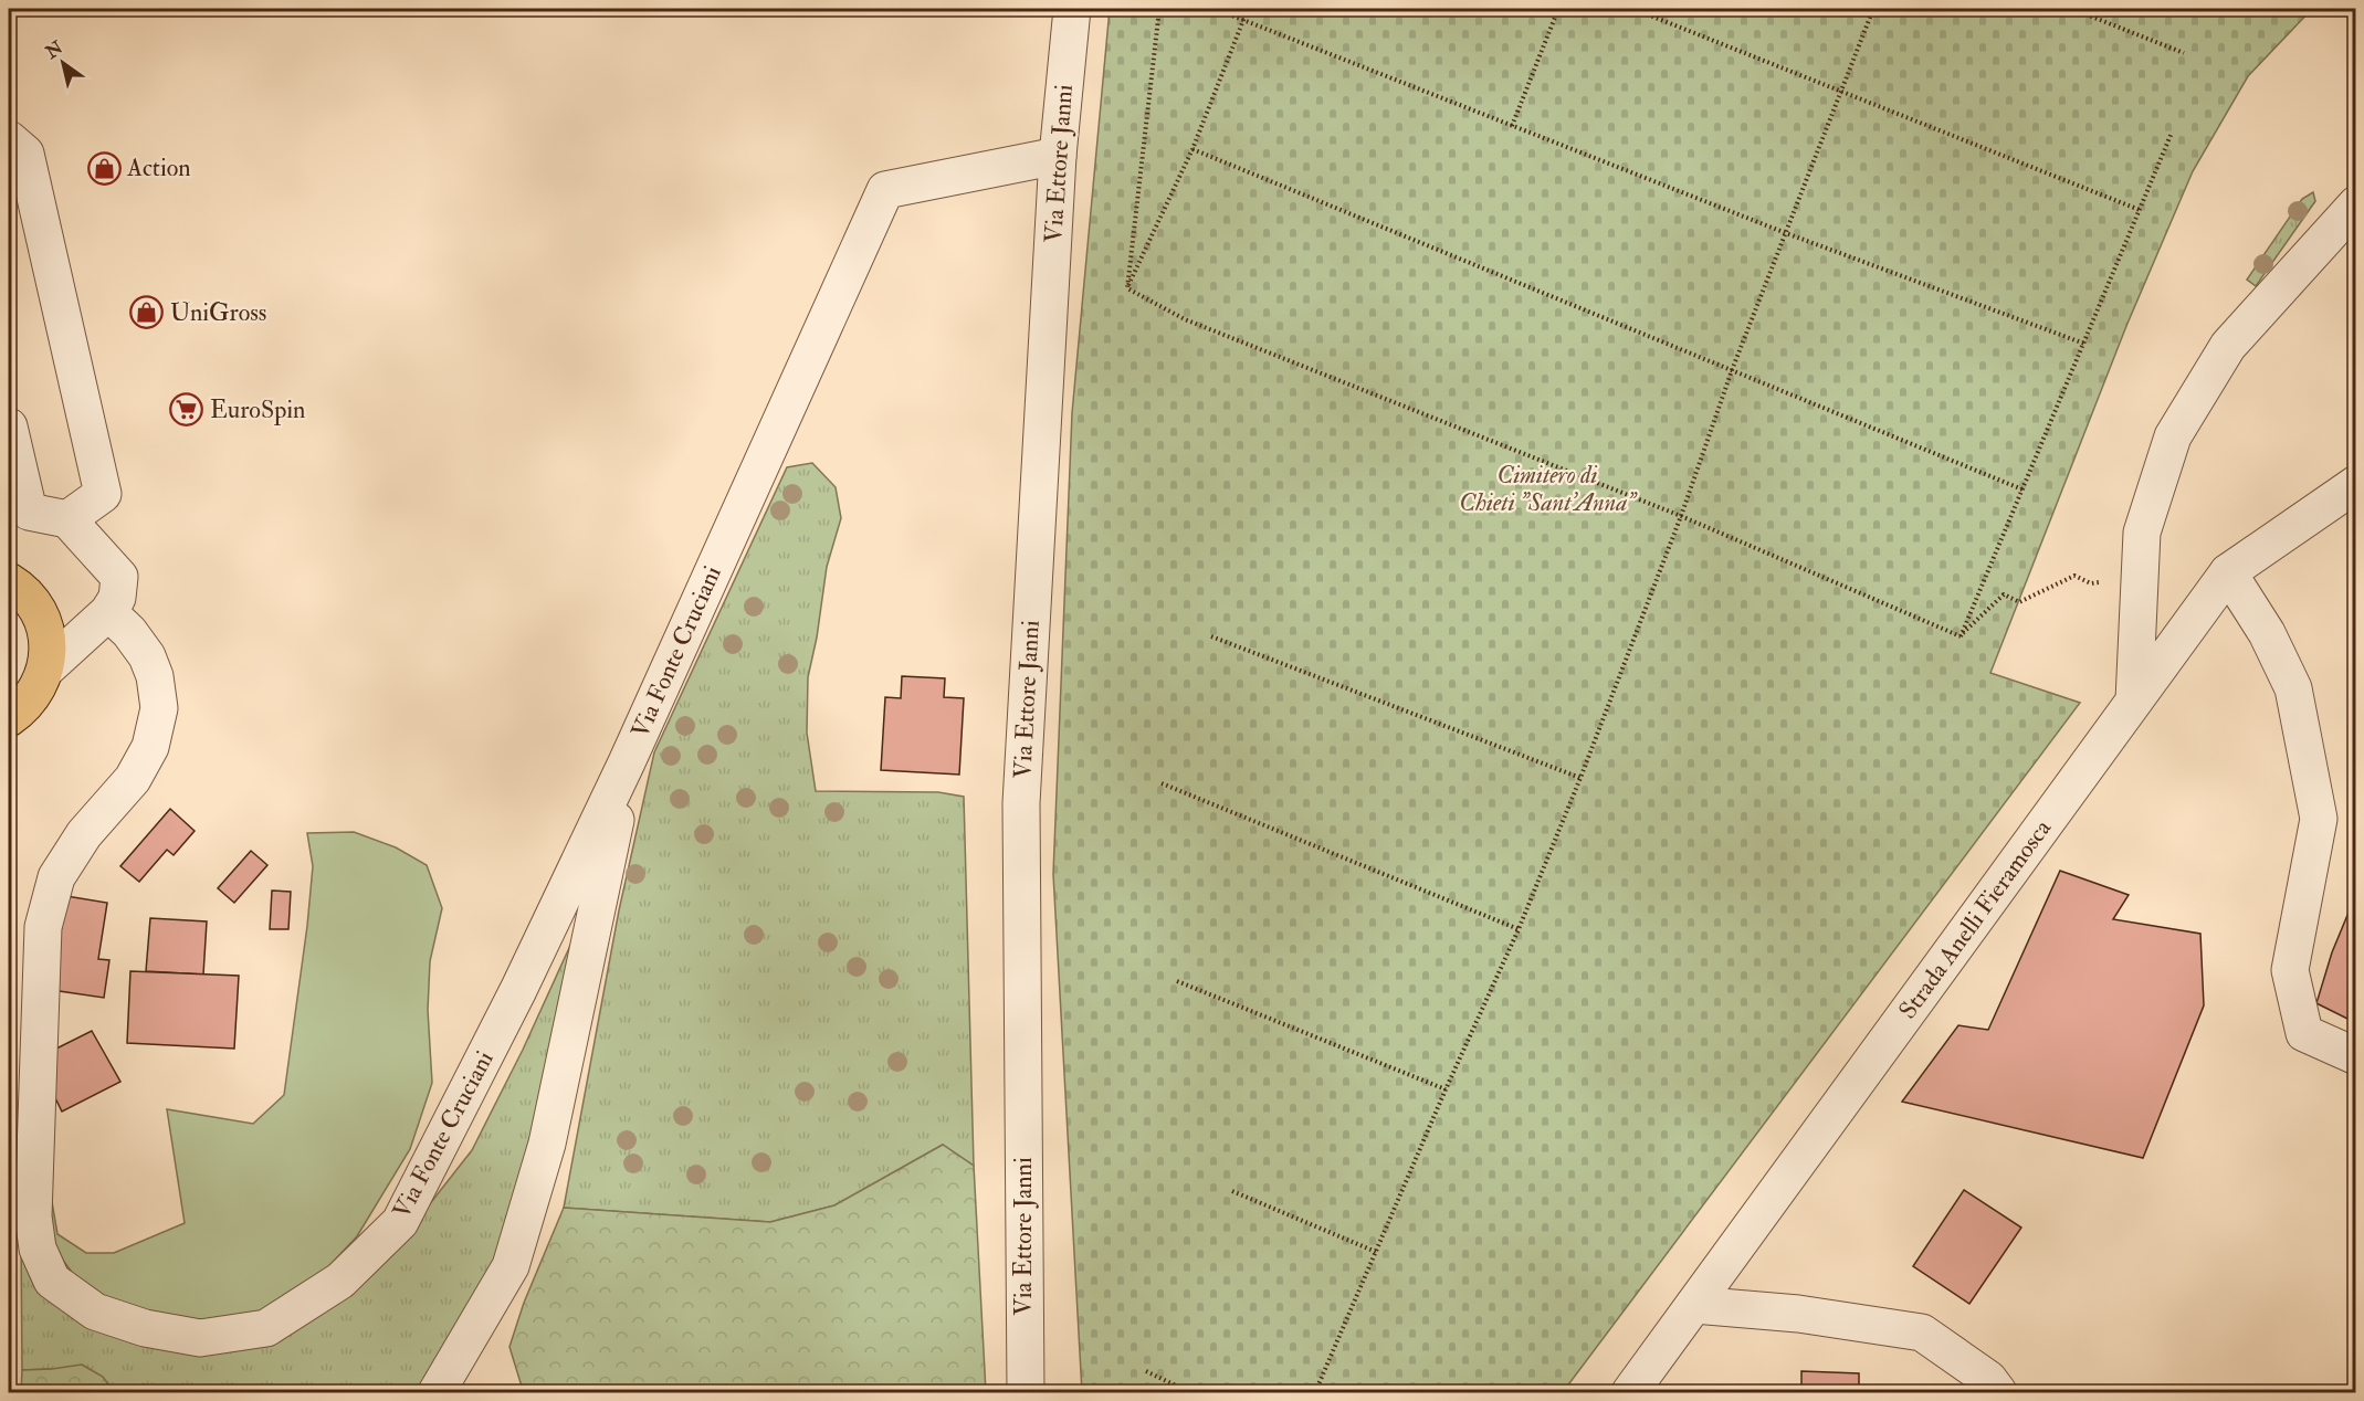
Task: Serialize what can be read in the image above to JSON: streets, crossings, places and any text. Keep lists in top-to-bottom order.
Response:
{
  "streets": {
    "street": ["Via Ettore Janni", "Via Fonte Cruciani", "Strada Anelli Fieramosca"]
  },
  "crossings": [
    ["Via Ettore Janni", "Via Fonte Cruciani"]
  ],
  "parks": ["Cimitero di Chieti \"Sant'Anna\""],
  "places": {
    "shop": ["Action", "UniGross"],
    "supermarket": ["EuroSpin"]
  },
  "north": "top left"
}
